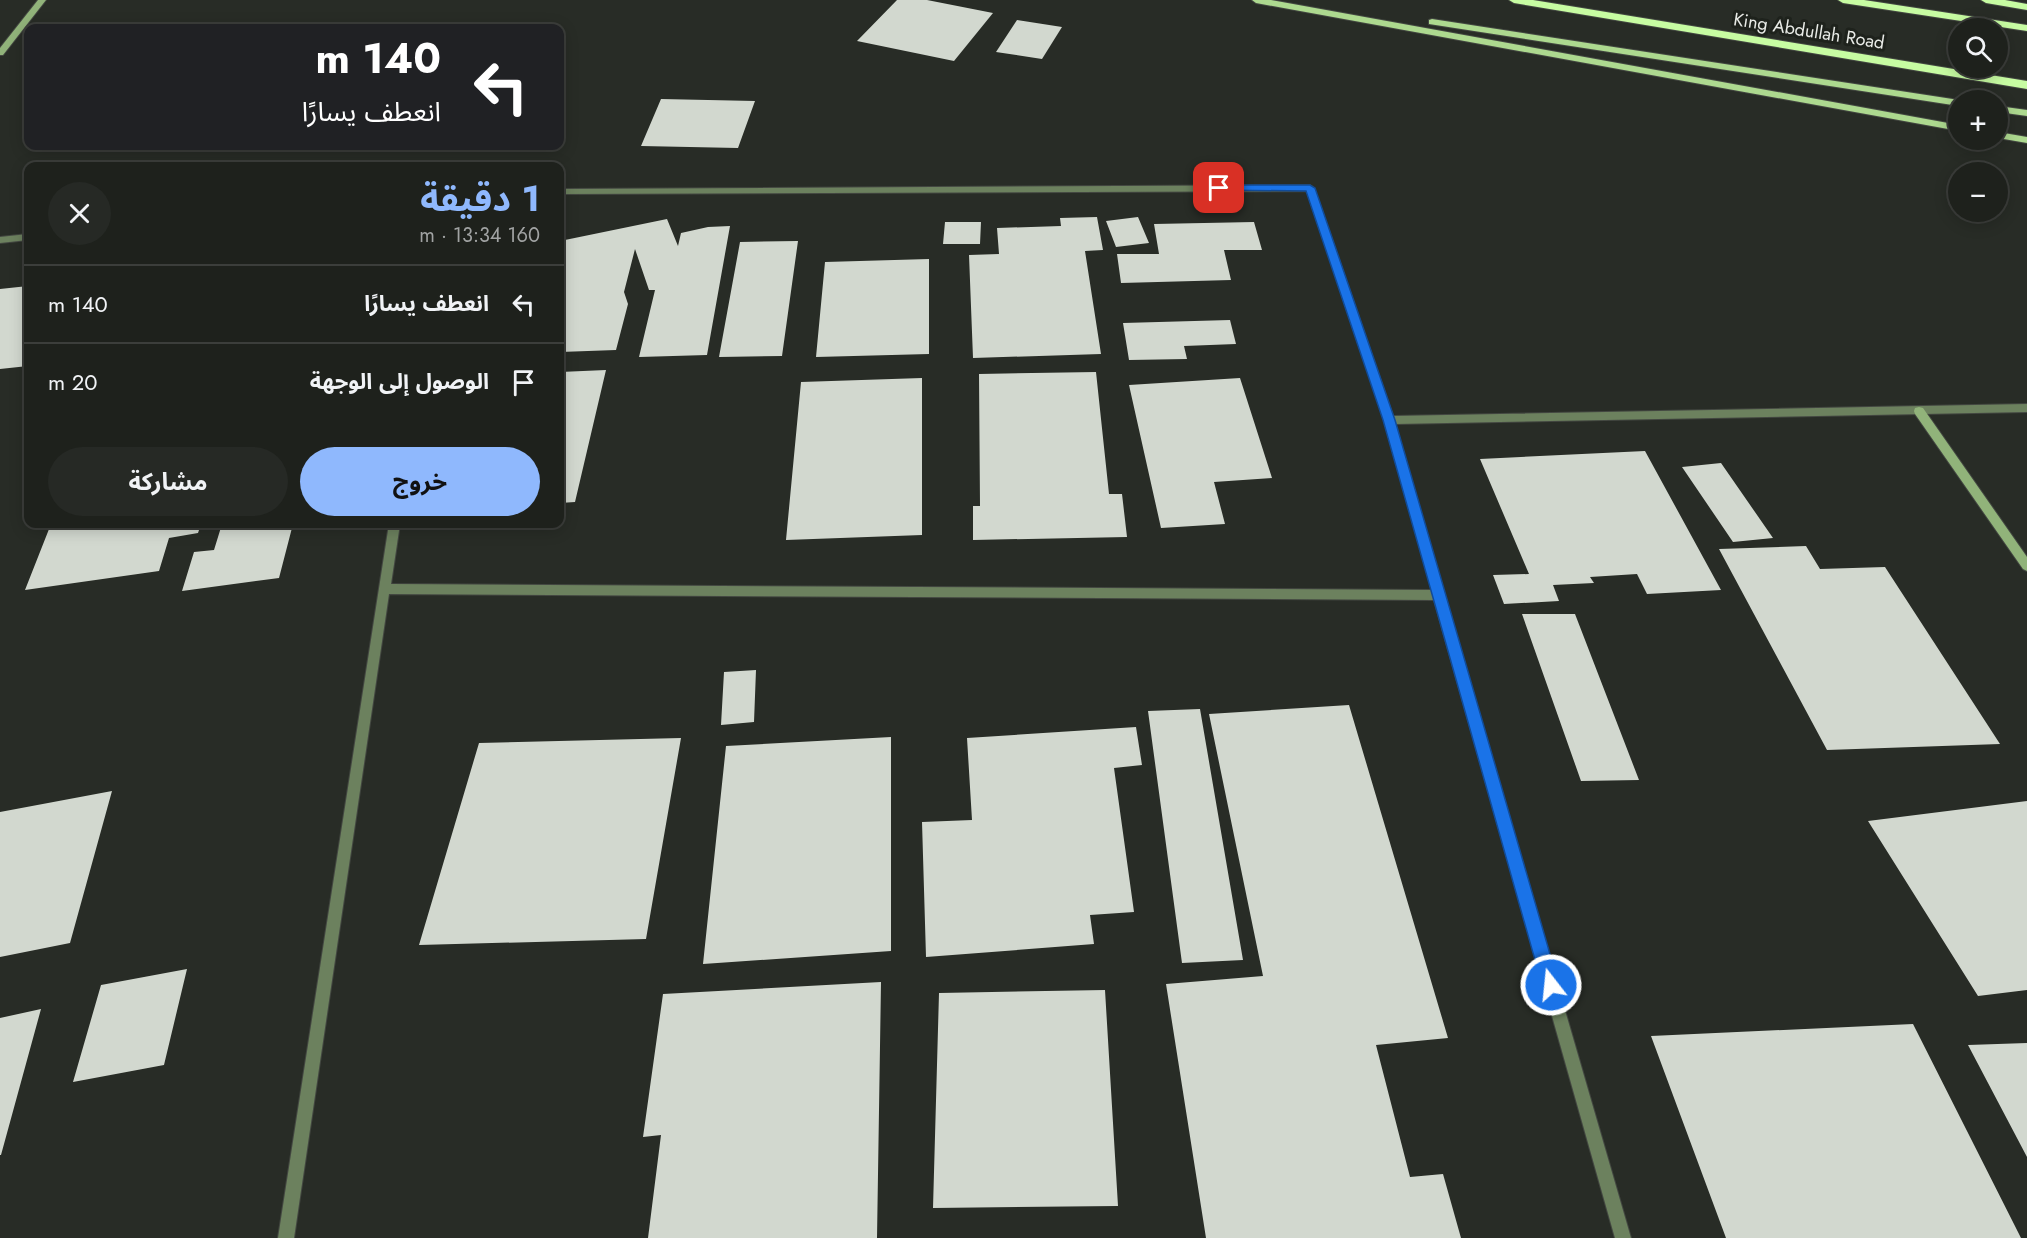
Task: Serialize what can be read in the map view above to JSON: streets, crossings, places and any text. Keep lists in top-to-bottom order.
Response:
{
  "streets": {
    "highway": ["King Abdullah Road"]
  },
  "page": {
    "map_buttons": ["+", "−"],
    "turn": ["140 m", "انعطف يسارًا"],
    "heading": ["1 دقيقة", "160 m · 13:34"],
    "list": [
      {
        "name": "انعطف يسارًا",
        "value": "140 m"
      },
      {
        "name": "الوصول إلى الوجهة",
        "value": "20 m"
      }
    ],
    "buttons": ["خروج", "مشاركة"]
  }
}
